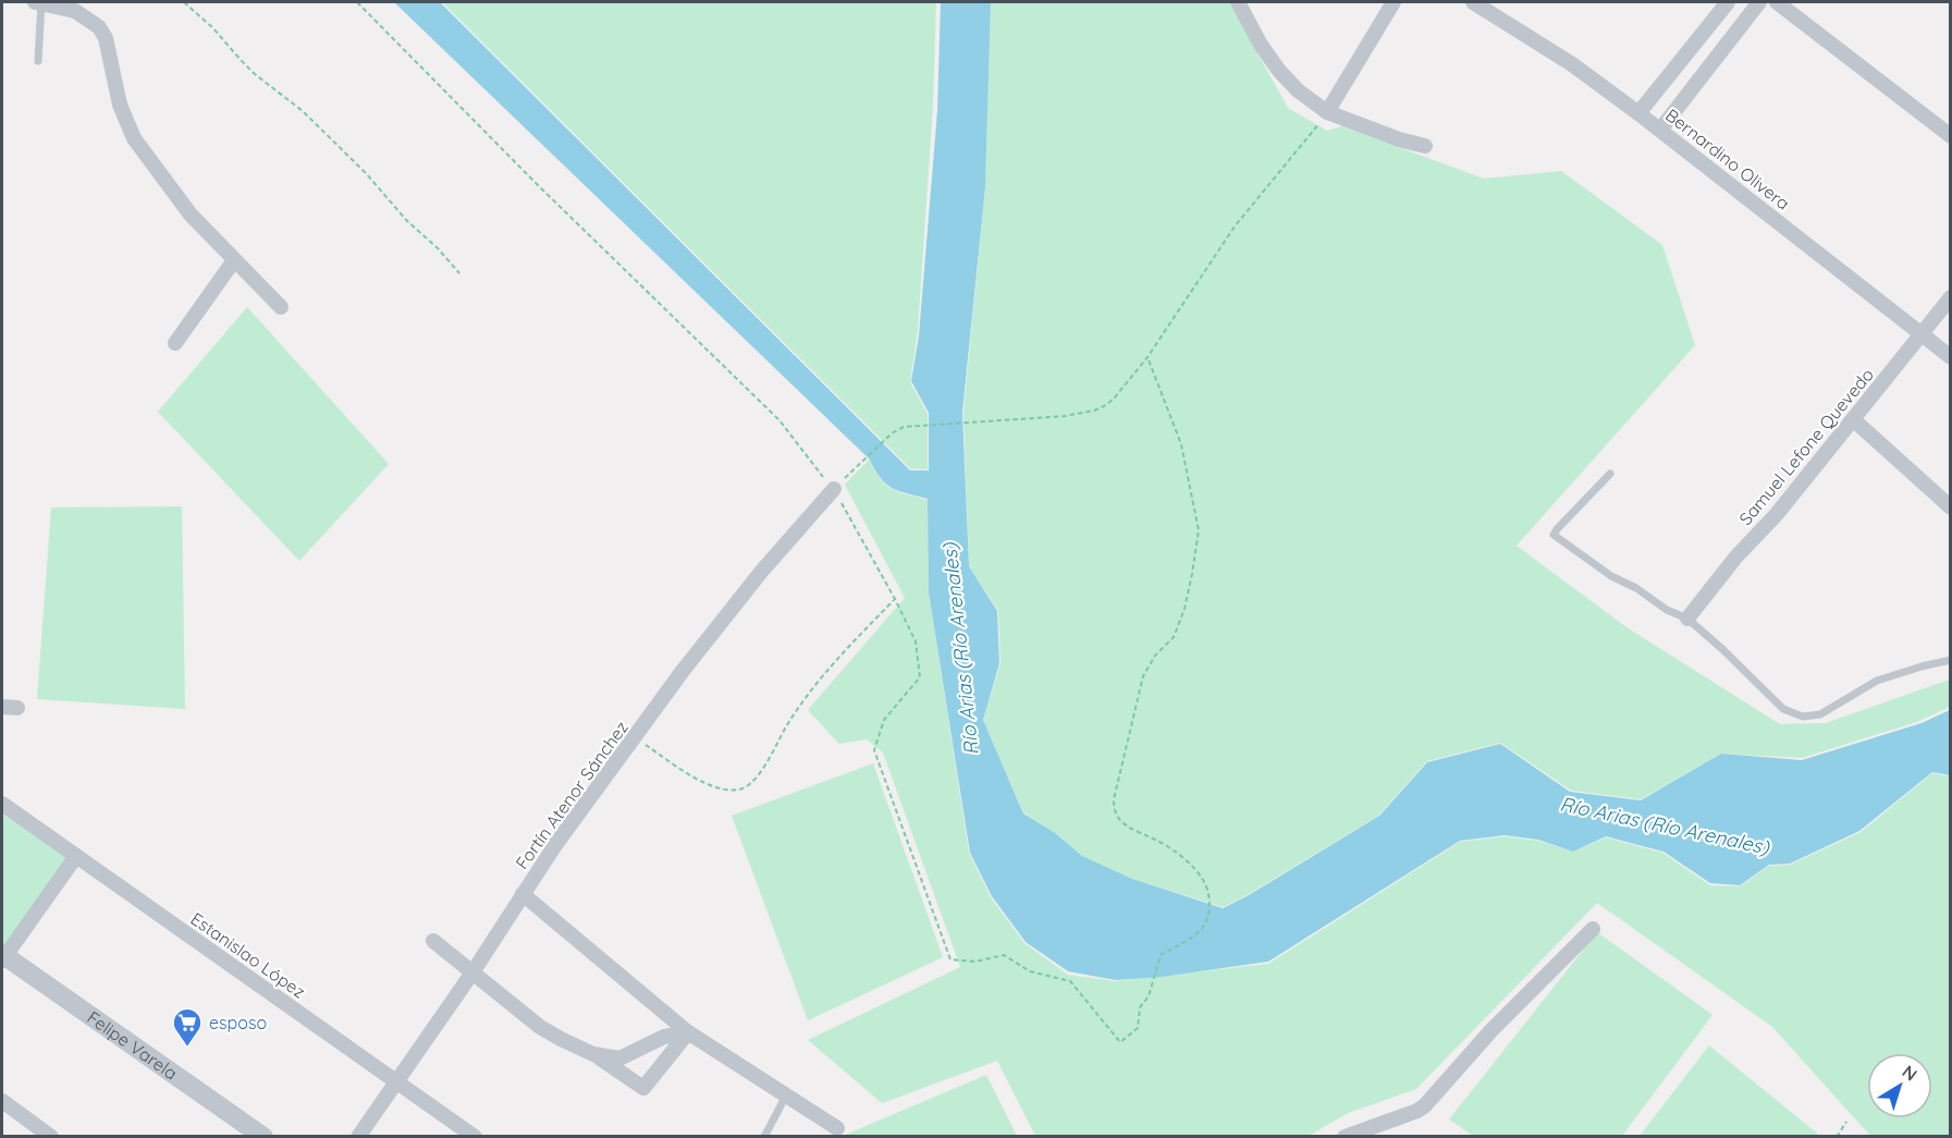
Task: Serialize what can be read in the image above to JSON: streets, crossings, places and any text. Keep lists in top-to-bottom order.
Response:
{
  "streets": {
    "street": [
      "Bernardino Olivera",
      "Samuel Lefone Quevedo",
      "Fortín Atenor Sánchez",
      "Estanislao López",
      "Felipe Varela"
    ]
  },
  "crossings": [
    ["Bernardino Olivera", "Samuel Lefone Quevedo"],
    ["Fortín Atenor Sánchez", "Estanislao López"]
  ],
  "water": ["Río Arias (Río Arenales)"],
  "places": {
    "supermarket": ["esposo"]
  },
  "north": "top right"
}
